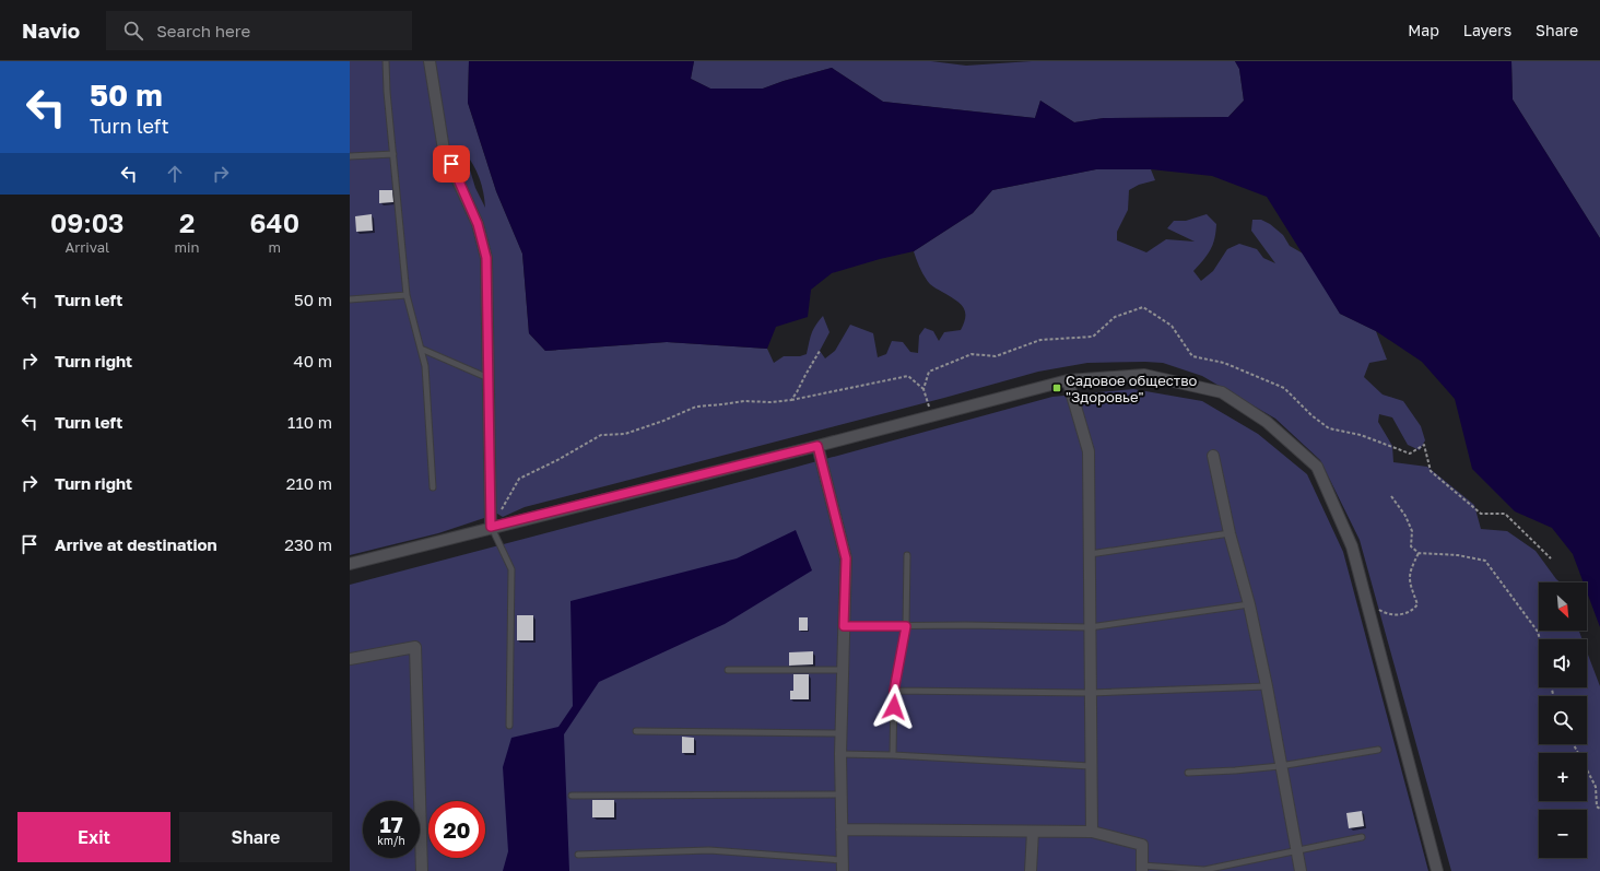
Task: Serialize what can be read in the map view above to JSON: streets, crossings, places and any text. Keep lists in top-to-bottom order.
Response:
{
  "places": {
    "transit": ["Садовое общество \"Здоровье\""]
  },
  "north": "bottom right",
  "page": {
    "header": "Navio",
    "search": "Search here",
    "nav": ["Map", "Layers", "Share"],
    "turn": ["50 m", "Turn left"],
    "eta": [
      "09:03",
      "Arrival",
      "2",
      "min",
      "640",
      "m"
    ],
    "list": [
      {
        "name": "Turn left",
        "value": "50 m"
      },
      {
        "name": "Turn right",
        "value": "40 m"
      },
      {
        "name": "Turn left",
        "value": "110 m"
      },
      {
        "name": "Turn right",
        "value": "210 m"
      },
      {
        "name": "Arrive at destination",
        "value": "230 m"
      }
    ],
    "map_buttons": ["+", "−"],
    "speed": "17 km/h",
    "limit": "20",
    "buttons": ["Exit", "Share"]
  }
}
